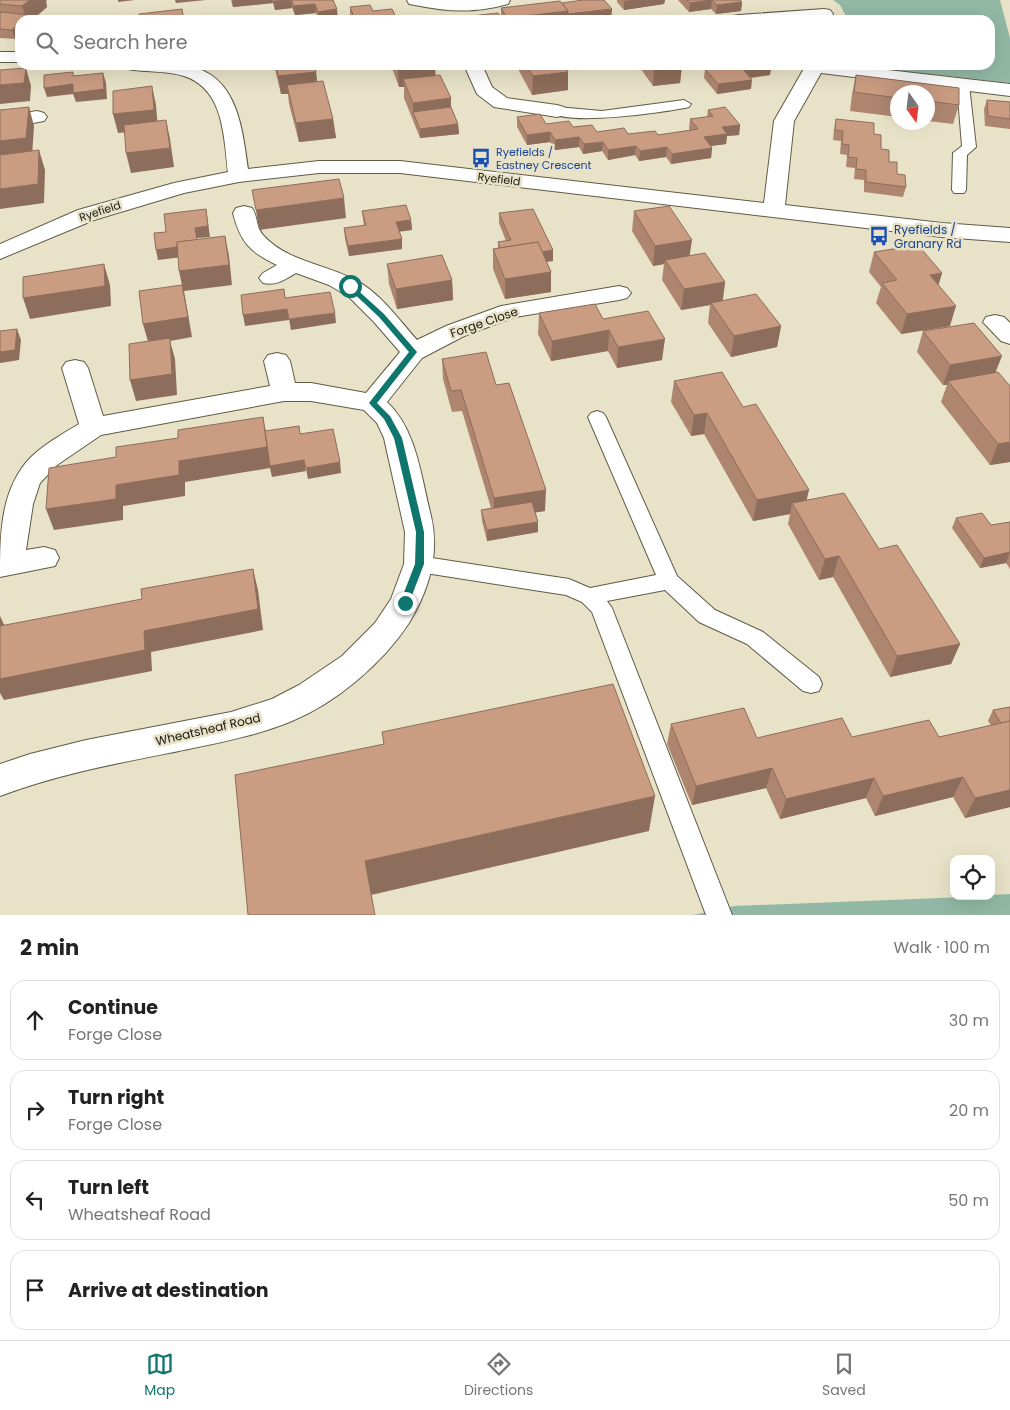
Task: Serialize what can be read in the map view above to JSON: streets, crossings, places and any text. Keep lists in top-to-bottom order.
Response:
{
  "streets": {
    "street": ["Ryefield", "Forge Close", "Wheatsheaf Road"]
  },
  "crossings": [
    ["Forge Close", "Wheatsheaf Road"]
  ],
  "places": {
    "bus stop": ["Ryefields / Eastney Crescent", "Ryefields / Granary Rd"]
  },
  "north": "bottom",
  "page": {
    "search": "Search here",
    "heading": ["2 min", "Walk · 100 m"],
    "list": [
      ["Continue", "Forge Close", "30 m"],
      ["Turn right", "Forge Close", "20 m"],
      ["Turn left", "Wheatsheaf Road", "50 m"],
      "Arrive at destination"
    ],
    "nav": ["Map", "Directions", "Saved"]
  }
}
